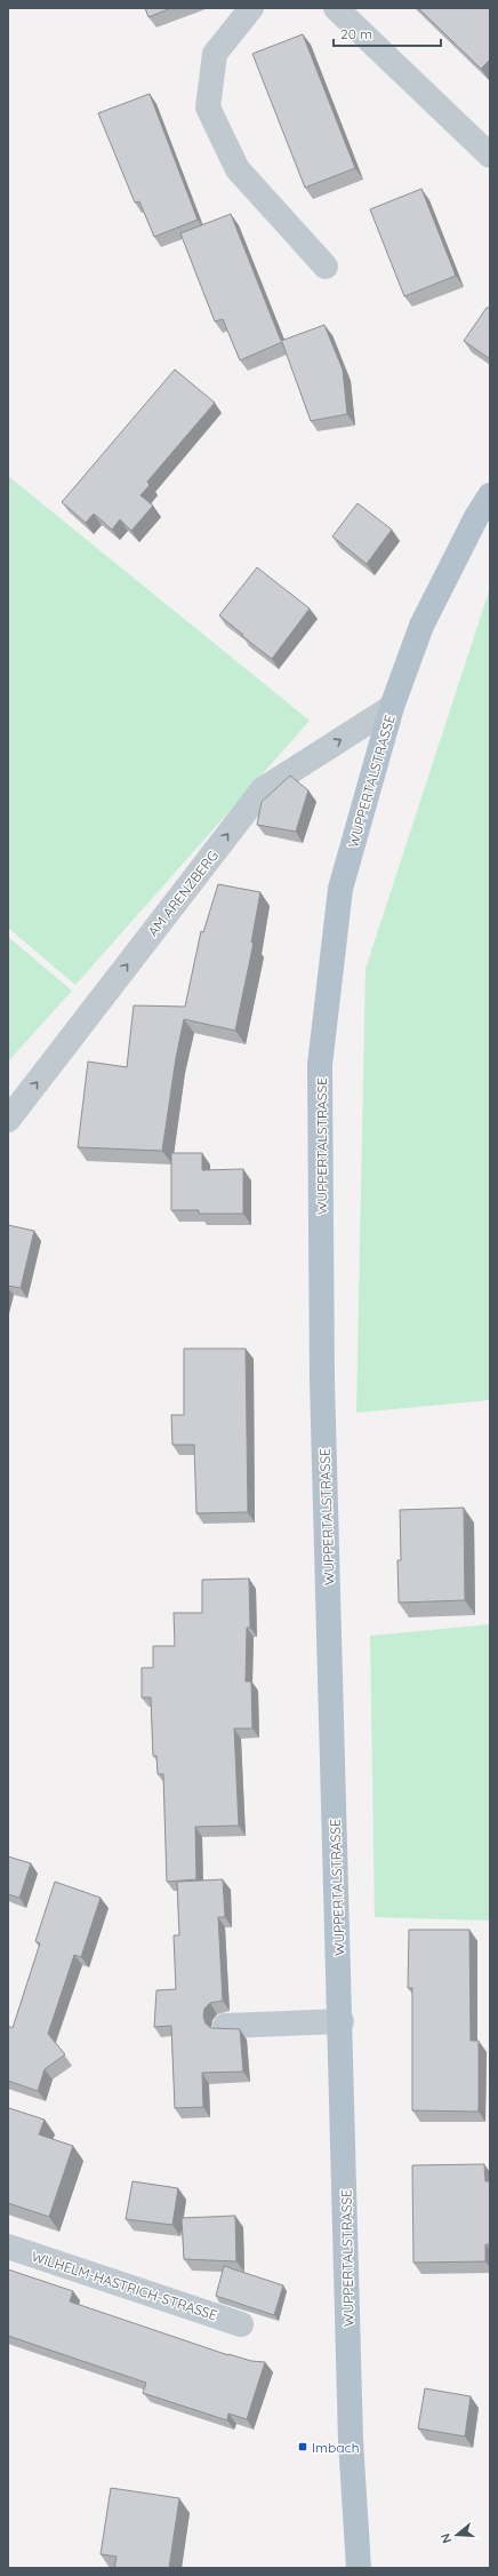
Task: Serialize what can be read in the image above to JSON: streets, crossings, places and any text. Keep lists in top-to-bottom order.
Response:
{
  "streets": {
    "main road": ["WUPPERTALSTRASSE"],
    "street": ["AM ARENZBERG", "WILHELM-HASTRICH-STRASSE"]
  },
  "crossings": [
    ["WUPPERTALSTRASSE", "AM ARENZBERG"]
  ],
  "one_way": ["AM ARENZBERG"],
  "places": {
    "transit": ["Imbach"]
  },
  "scale_bar": "20 m",
  "north": "left"
}
